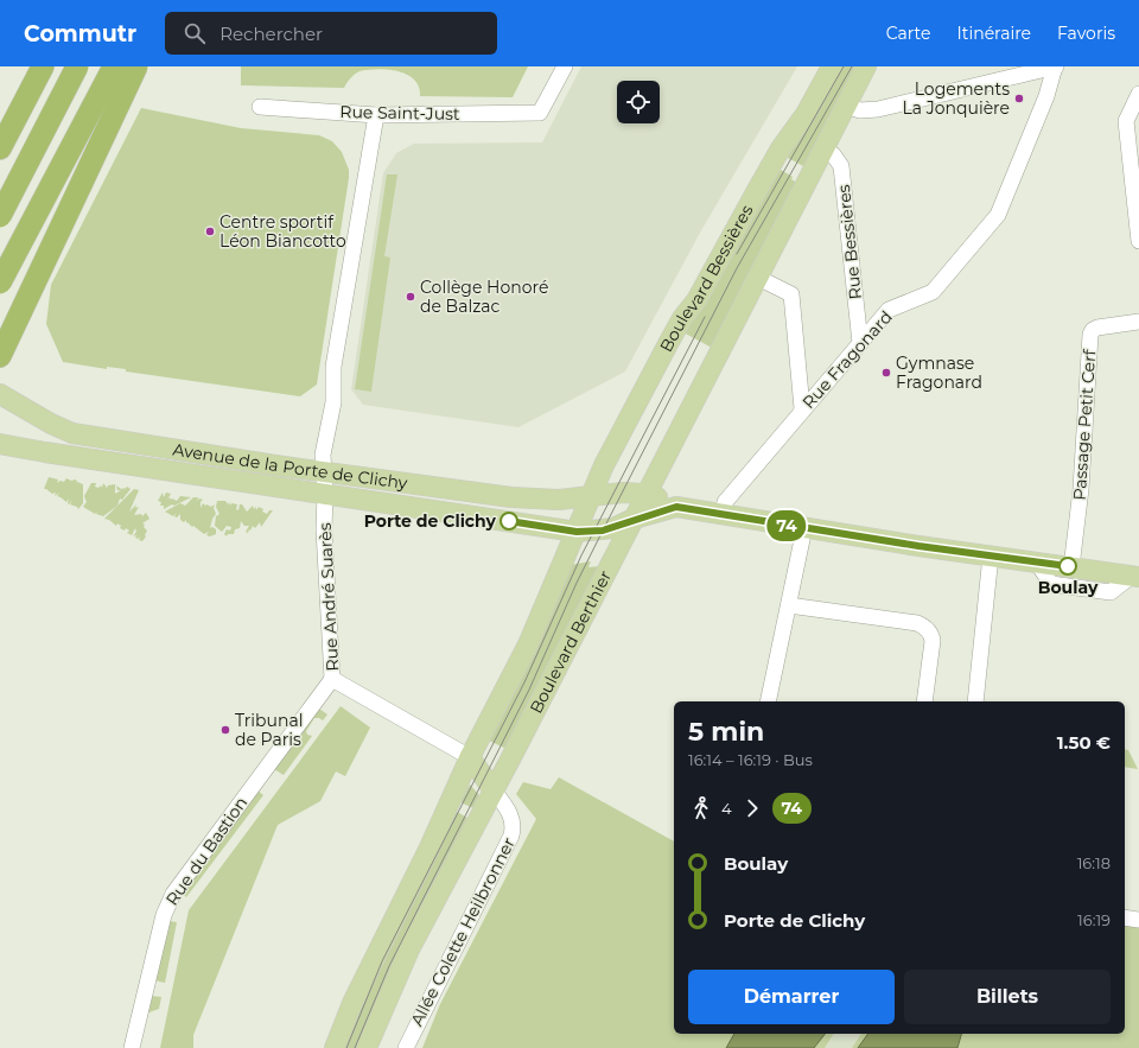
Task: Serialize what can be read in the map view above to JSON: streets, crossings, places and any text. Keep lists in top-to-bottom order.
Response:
{
  "streets": {
    "main road": ["Boulevard Bessières", "Avenue de la Porte de Clichy", "Boulevard Berthier"],
    "street": [
      "Rue Saint-Just",
      "Rue Bessières",
      "Rue Fragonard",
      "Passage Petit Cerf",
      "Rue André Suarès",
      "Rue du Bastion",
      "Allée Colette Heilbronner"
    ]
  },
  "crossings": [
    ["Rue Saint-Just", "Rue André Suarès"],
    ["Rue Bessières", "Rue Fragonard"],
    ["Boulevard Bessières", "Avenue de la Porte de Clichy"],
    ["Avenue de la Porte de Clichy", "Rue André Suarès"],
    ["Avenue de la Porte de Clichy", "Boulevard Berthier"],
    ["Rue André Suarès", "Rue du Bastion"],
    ["Boulevard Berthier", "Allée Colette Heilbronner"]
  ],
  "places": [
    "Logements La Jonquière",
    "Centre sportif Léon Biancotto",
    "Collège Honoré de Balzac",
    "Gymnase Fragonard",
    "Porte de Clichy",
    "Boulay",
    "Tribunal de Paris"
  ],
  "lines": ["bus line 74"],
  "page": {
    "header": "Commutr",
    "search": "Rechercher",
    "nav": ["Carte", "Itinéraire", "Favoris"],
    "on_map": "74",
    "heading": ["5 min", "16:14 – 16:19 · Bus", "1.50 €"],
    "legs": ["4", "74"],
    "list": [
      {
        "name": "Boulay",
        "value": "16:18"
      },
      {
        "name": "Porte de Clichy",
        "value": "16:19"
      }
    ],
    "buttons": ["Démarrer", "Billets"]
  }
}
